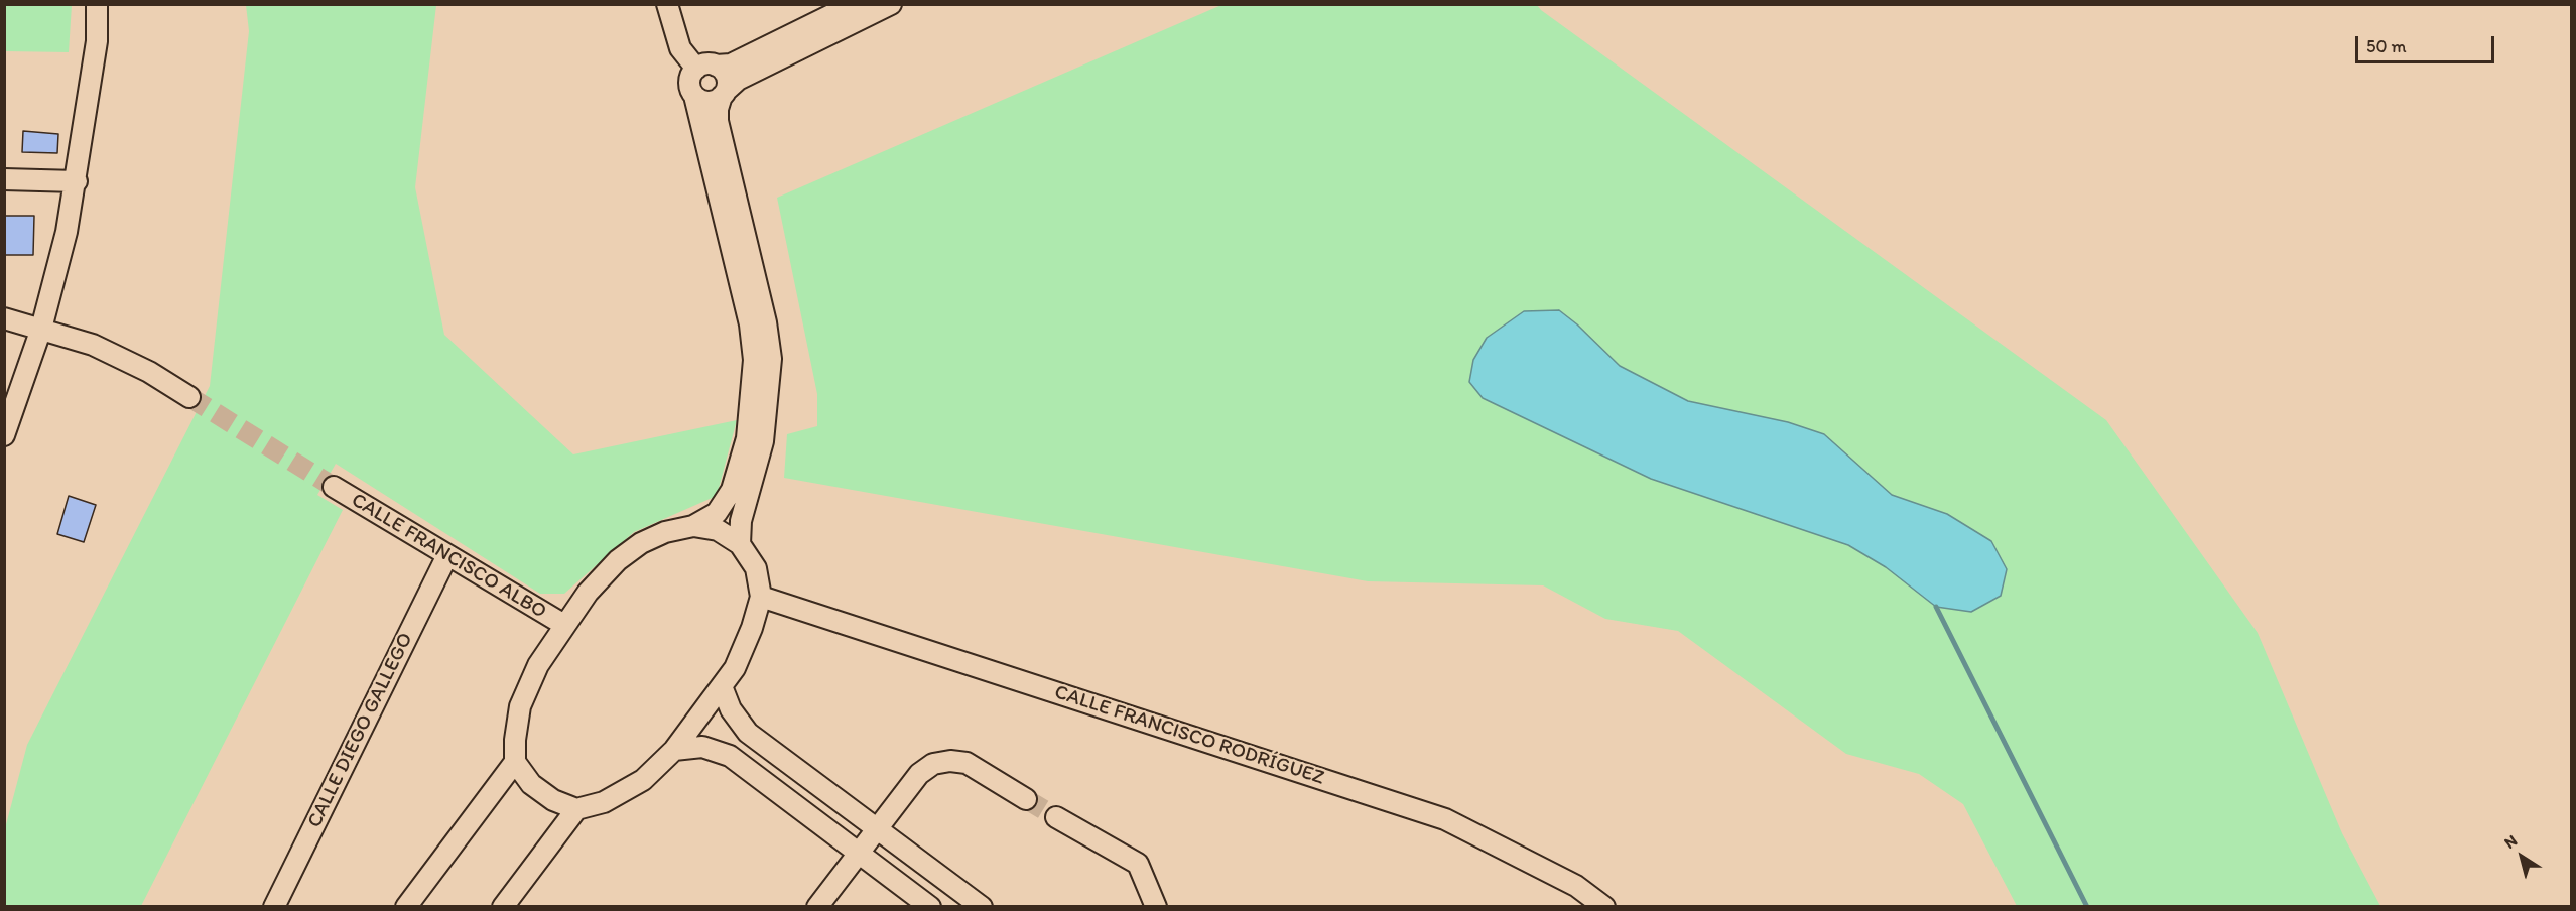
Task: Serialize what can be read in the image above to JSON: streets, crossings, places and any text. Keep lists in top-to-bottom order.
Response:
{
  "streets": {
    "street": ["CALLE FRANCISCO ALBO", "CALLE DIEGO GALLEGO", "CALLE FRANCISCO RODRÍGUEZ"]
  },
  "crossings": [
    ["CALLE FRANCISCO ALBO", "CALLE DIEGO GALLEGO"]
  ],
  "scale_bar": "50 m",
  "north": "top left"
}
